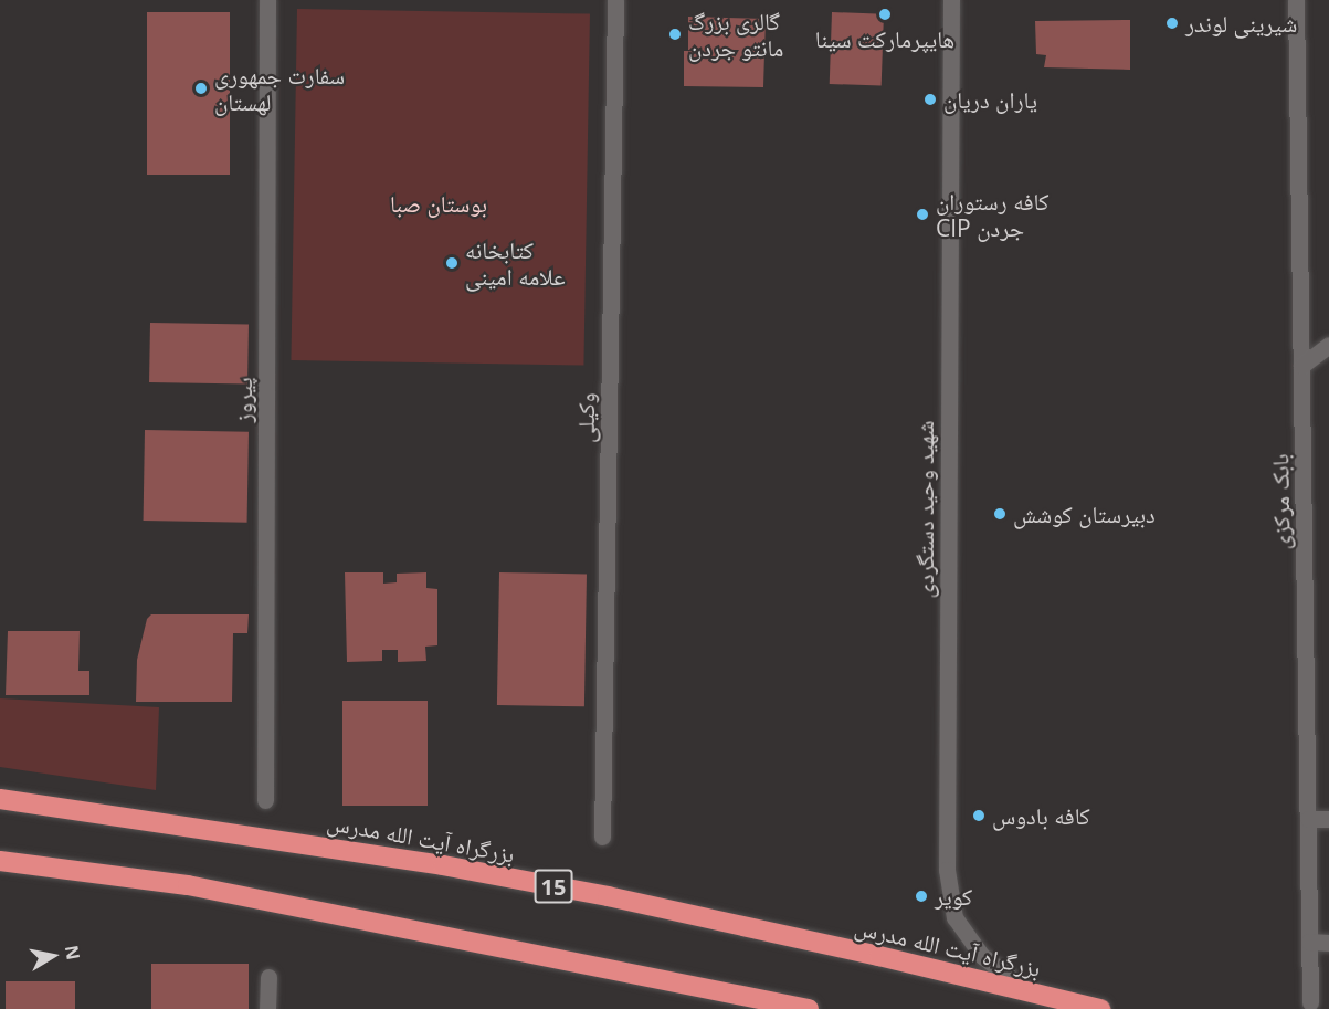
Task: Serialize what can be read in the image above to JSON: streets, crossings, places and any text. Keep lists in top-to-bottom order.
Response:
{
  "streets": {
    "highway": ["بزرگراه آیت الله مدرس", "15"],
    "street": [
      "پیروز",
      "وكيلی",
      "بابک مرکزی",
      "شهید وحید دستگردی"
    ]
  },
  "crossings": [
    ["شهید وحید دستگردی", "بزرگراه آیت الله مدرس"]
  ],
  "parks": ["بوستان صبا"],
  "places": [
    "هایپرمارکت سینا",
    "شیرینی لوندر",
    "گالری بزرگ مانتو جردن",
    "سفارت جمهوری لهستان",
    "یاران دریان",
    "كافه رستوران CIP جردن",
    "کتابخانه علامه امینی",
    "دبیرستان کوشش",
    "کافه بادوس",
    "کویر"
  ],
  "north": "right"
}
